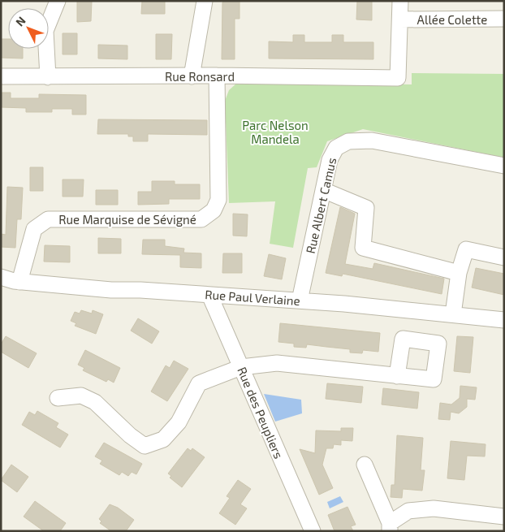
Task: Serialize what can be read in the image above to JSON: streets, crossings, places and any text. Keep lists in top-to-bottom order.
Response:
{
  "streets": {
    "street": [
      "Allée Colette",
      "Rue Ronsard",
      "Rue Albert Camus",
      "Rue Marquise de Sévigné",
      "Rue Paul Verlaine",
      "Rue des Peupliers"
    ]
  },
  "crossings": [
    ["Allée Colette", "Rue Ronsard"],
    ["Rue Ronsard", "Rue Marquise de Sévigné"],
    ["Rue Albert Camus", "Rue Paul Verlaine"],
    ["Rue Marquise de Sévigné", "Rue Paul Verlaine"],
    ["Rue Paul Verlaine", "Rue des Peupliers"]
  ],
  "parks": ["Parc Nelson Mandela"],
  "north": "top left"
}
